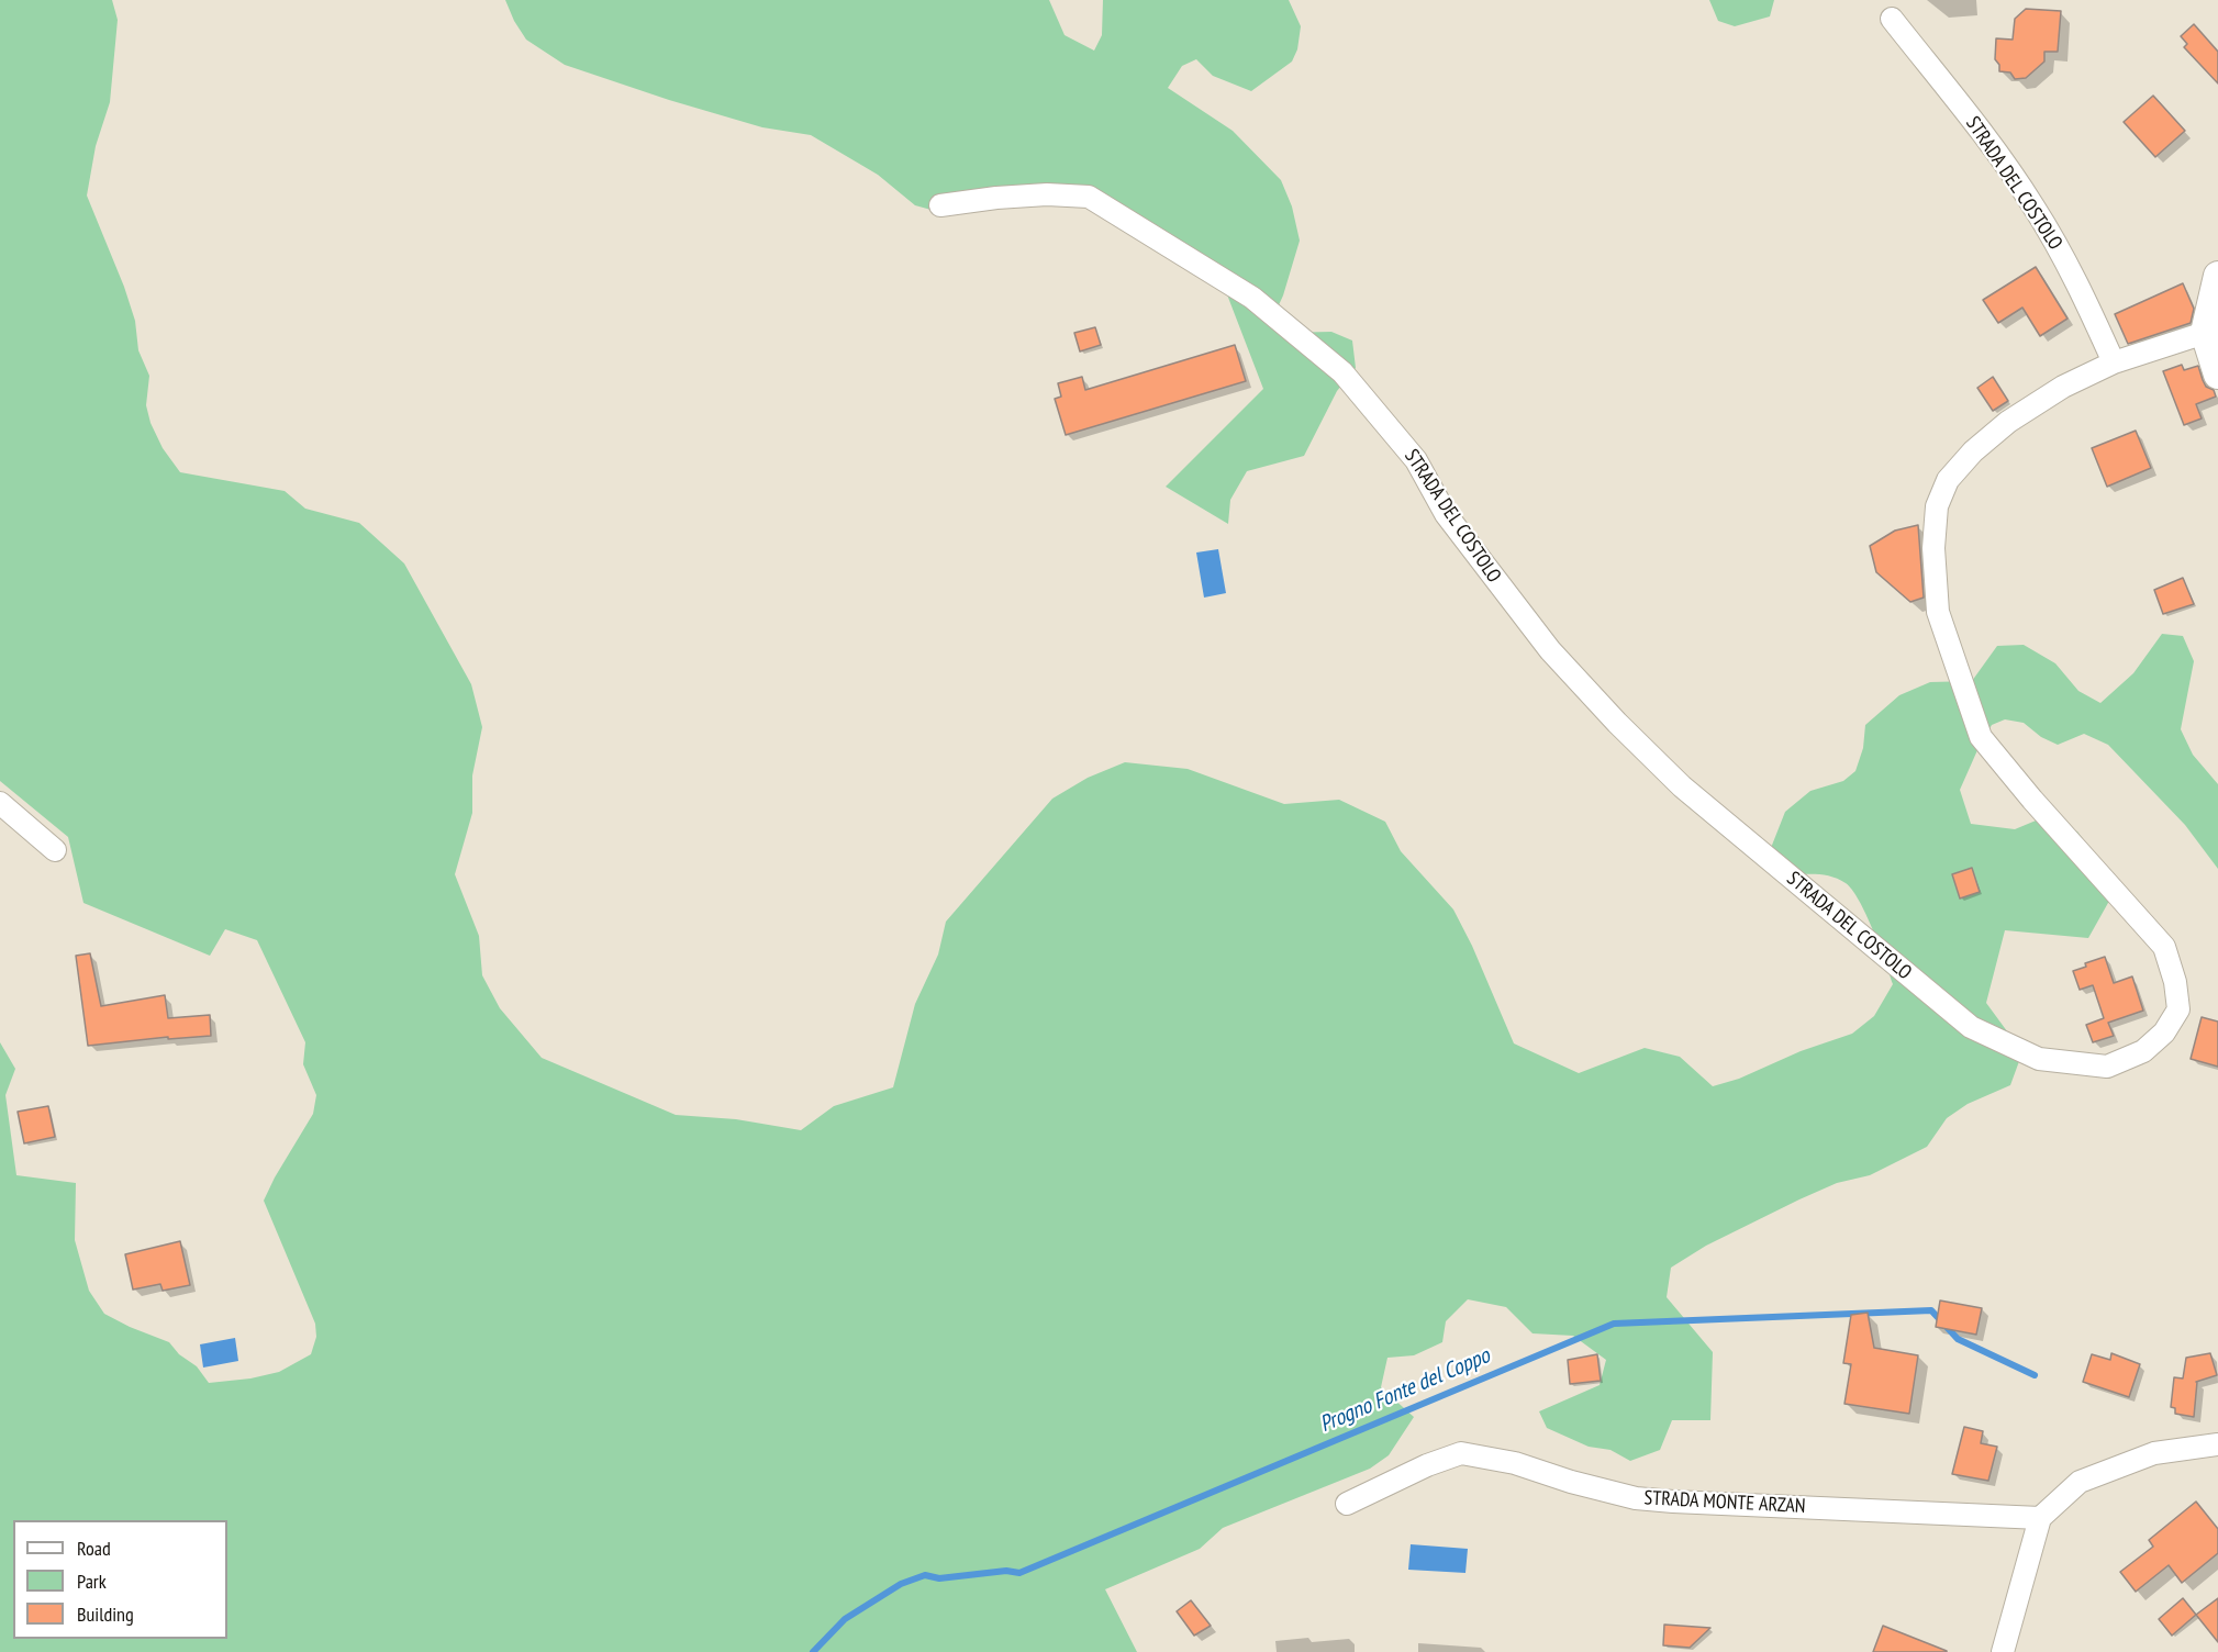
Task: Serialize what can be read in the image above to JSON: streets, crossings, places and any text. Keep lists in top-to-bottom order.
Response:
{
  "streets": {
    "street": ["STRADA DEL COSTOLO", "STRADA MONTE ARZAN"]
  },
  "water": ["Progno Fonte del Coppo"],
  "legend": ["Road", "Park", "Building"]
}
